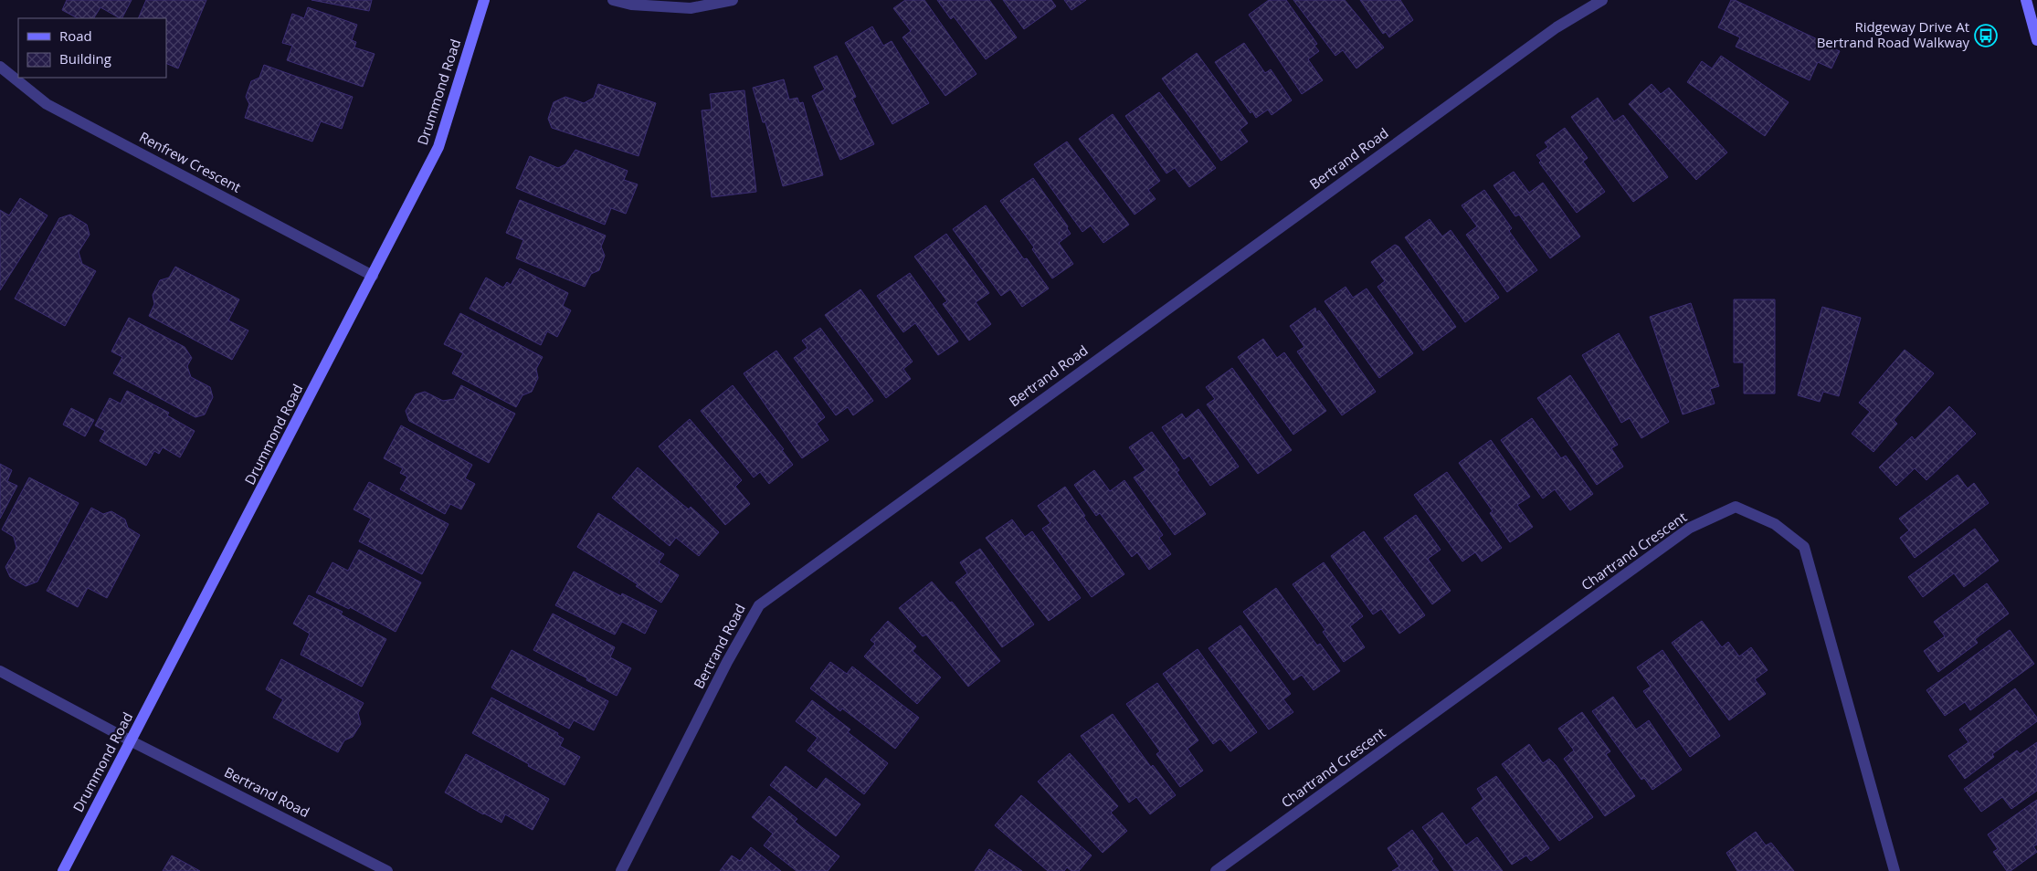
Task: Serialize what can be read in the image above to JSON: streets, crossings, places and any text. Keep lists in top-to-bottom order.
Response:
{
  "streets": {
    "street": [
      "Drummond Road",
      "Bertrand Road",
      "Renfrew Crescent",
      "Chartrand Crescent"
    ]
  },
  "crossings": [
    ["Drummond Road", "Bertrand Road"],
    ["Drummond Road", "Renfrew Crescent"]
  ],
  "places": {
    "bus stop": ["Ridgeway Drive At Bertrand Road Walkway"]
  },
  "legend": ["Road", "Building"]
}
